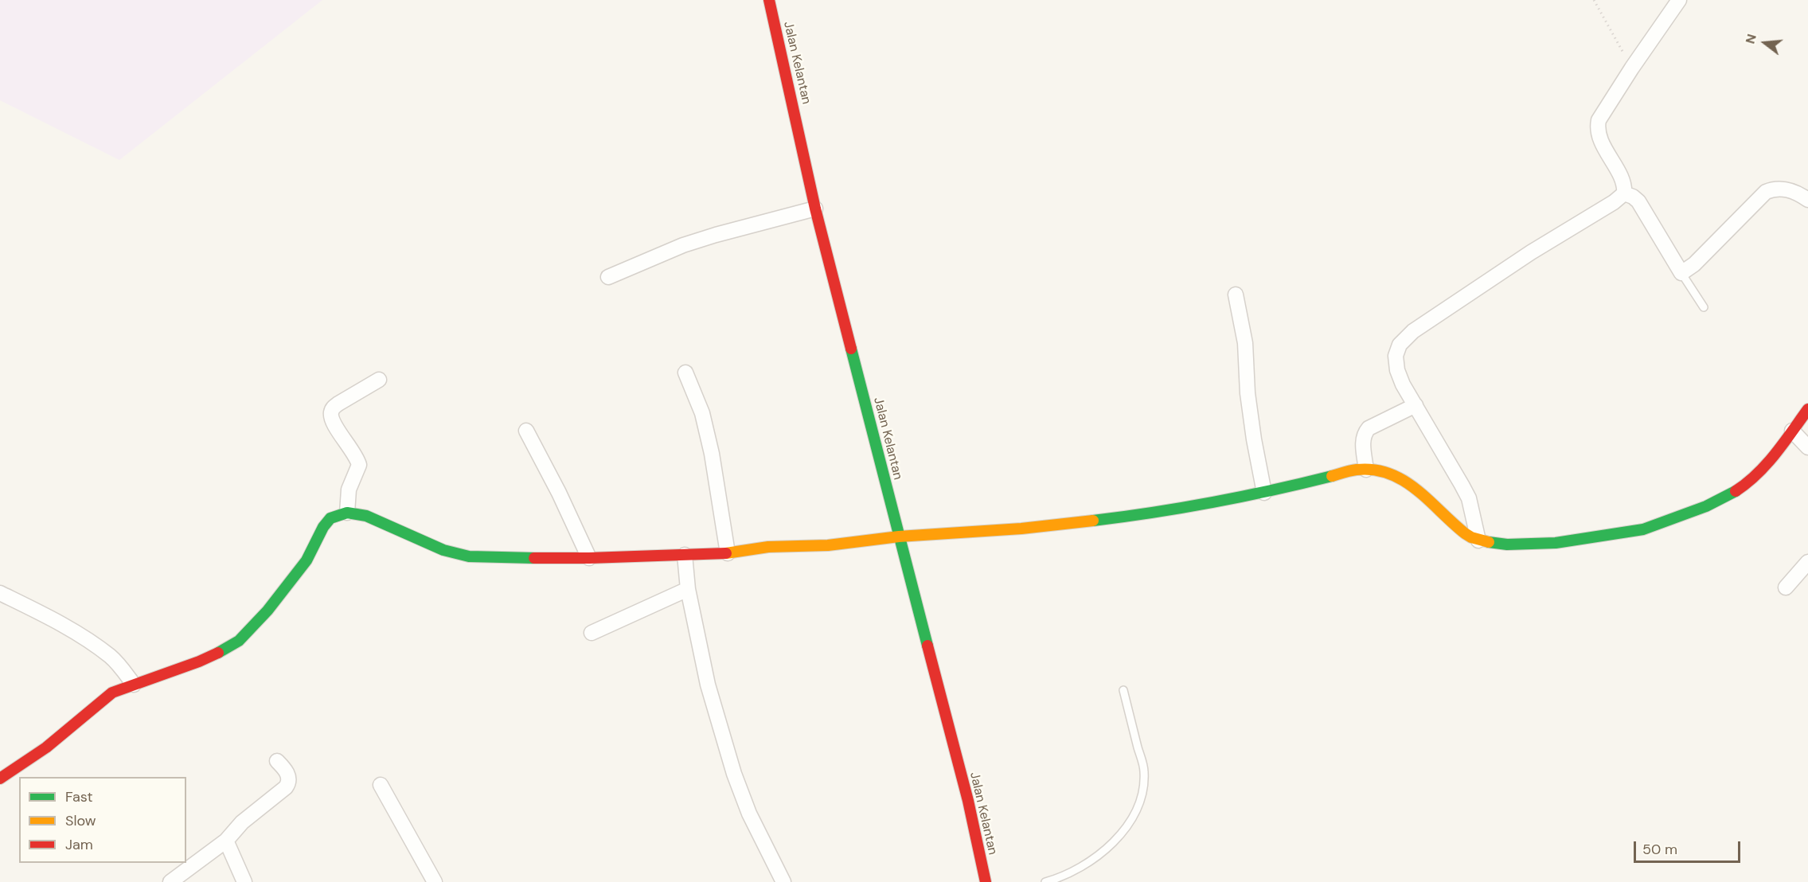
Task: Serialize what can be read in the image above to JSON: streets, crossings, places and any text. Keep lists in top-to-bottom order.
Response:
{
  "streets": {
    "main road": ["Jalan Kelantan"]
  },
  "legend": ["Fast", "Slow", "Jam"],
  "scale_bar": "50 m",
  "north": "left"
}
